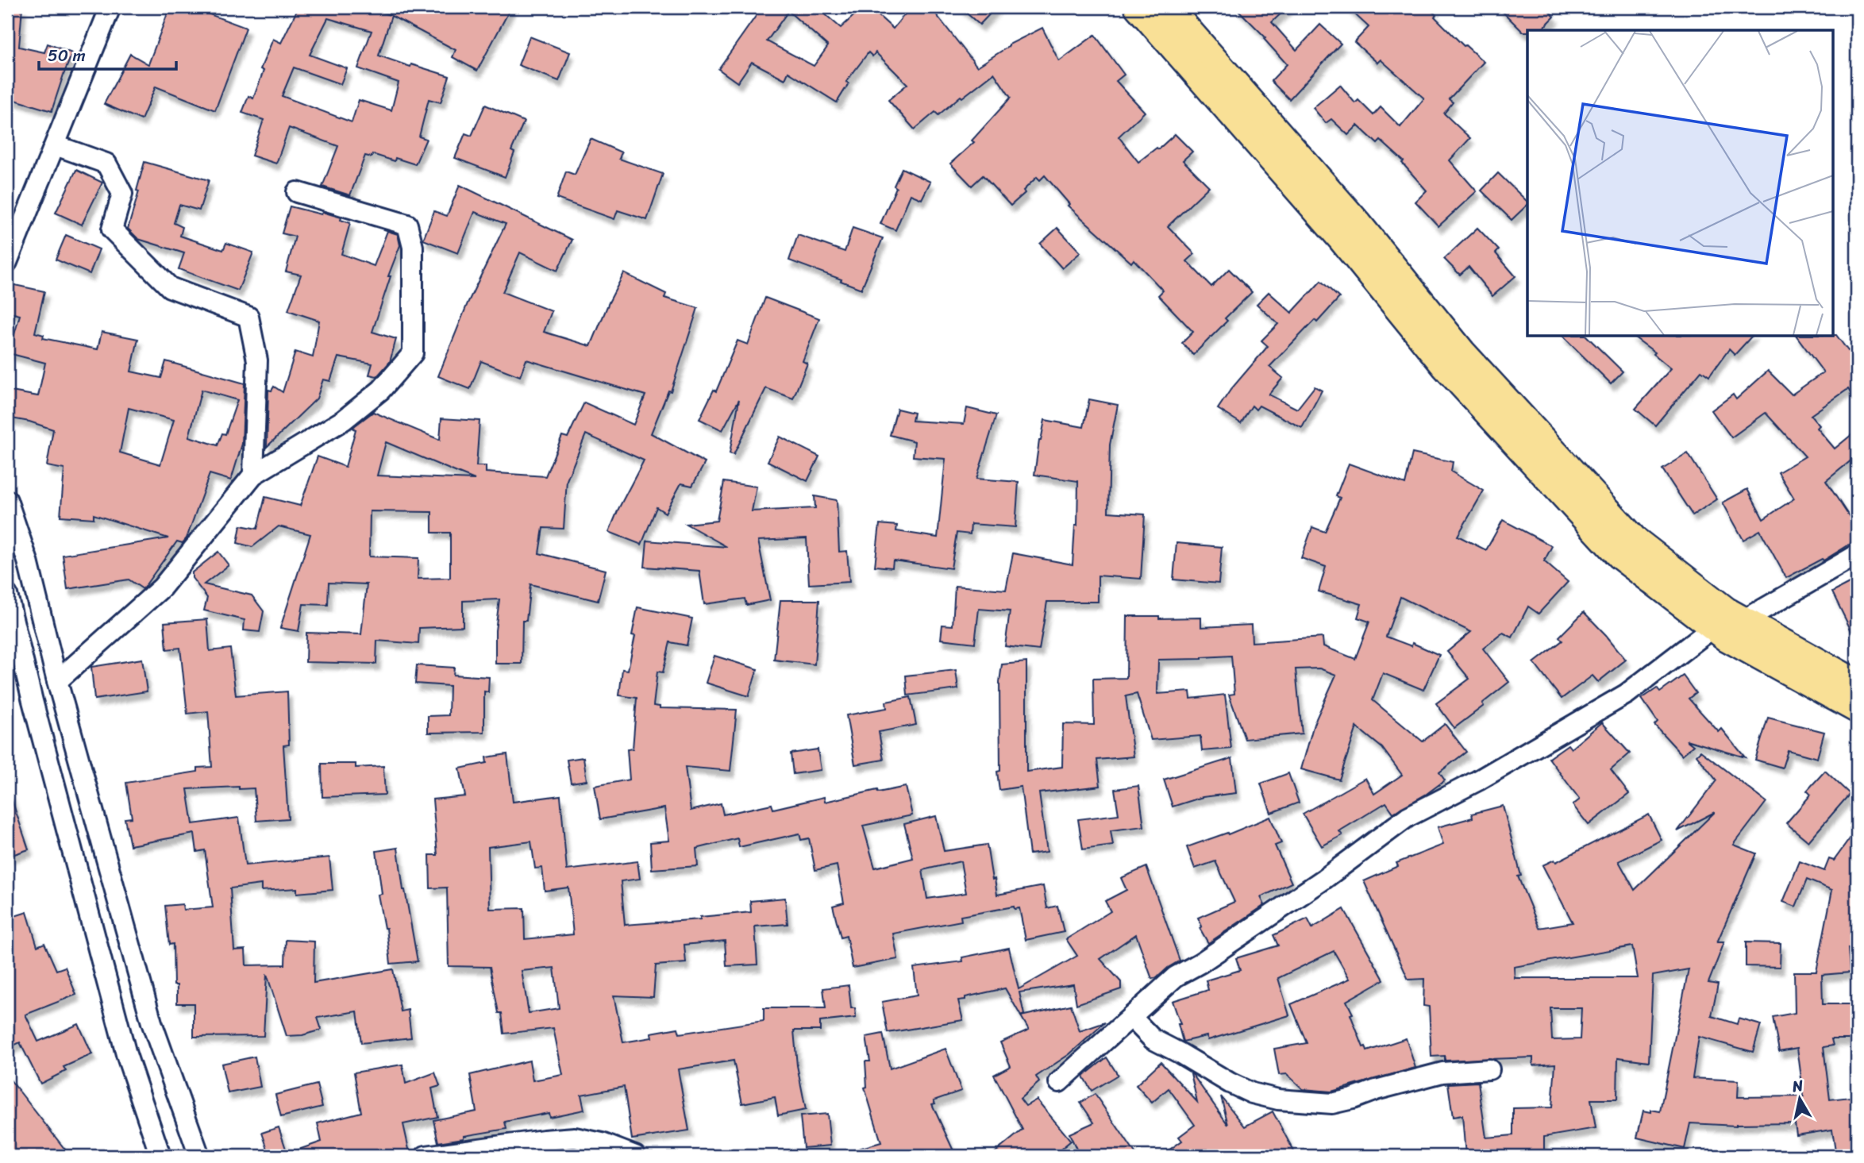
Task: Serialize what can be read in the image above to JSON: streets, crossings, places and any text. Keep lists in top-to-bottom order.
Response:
{
  "scale_bar": "50 m",
  "north": "top"
}
